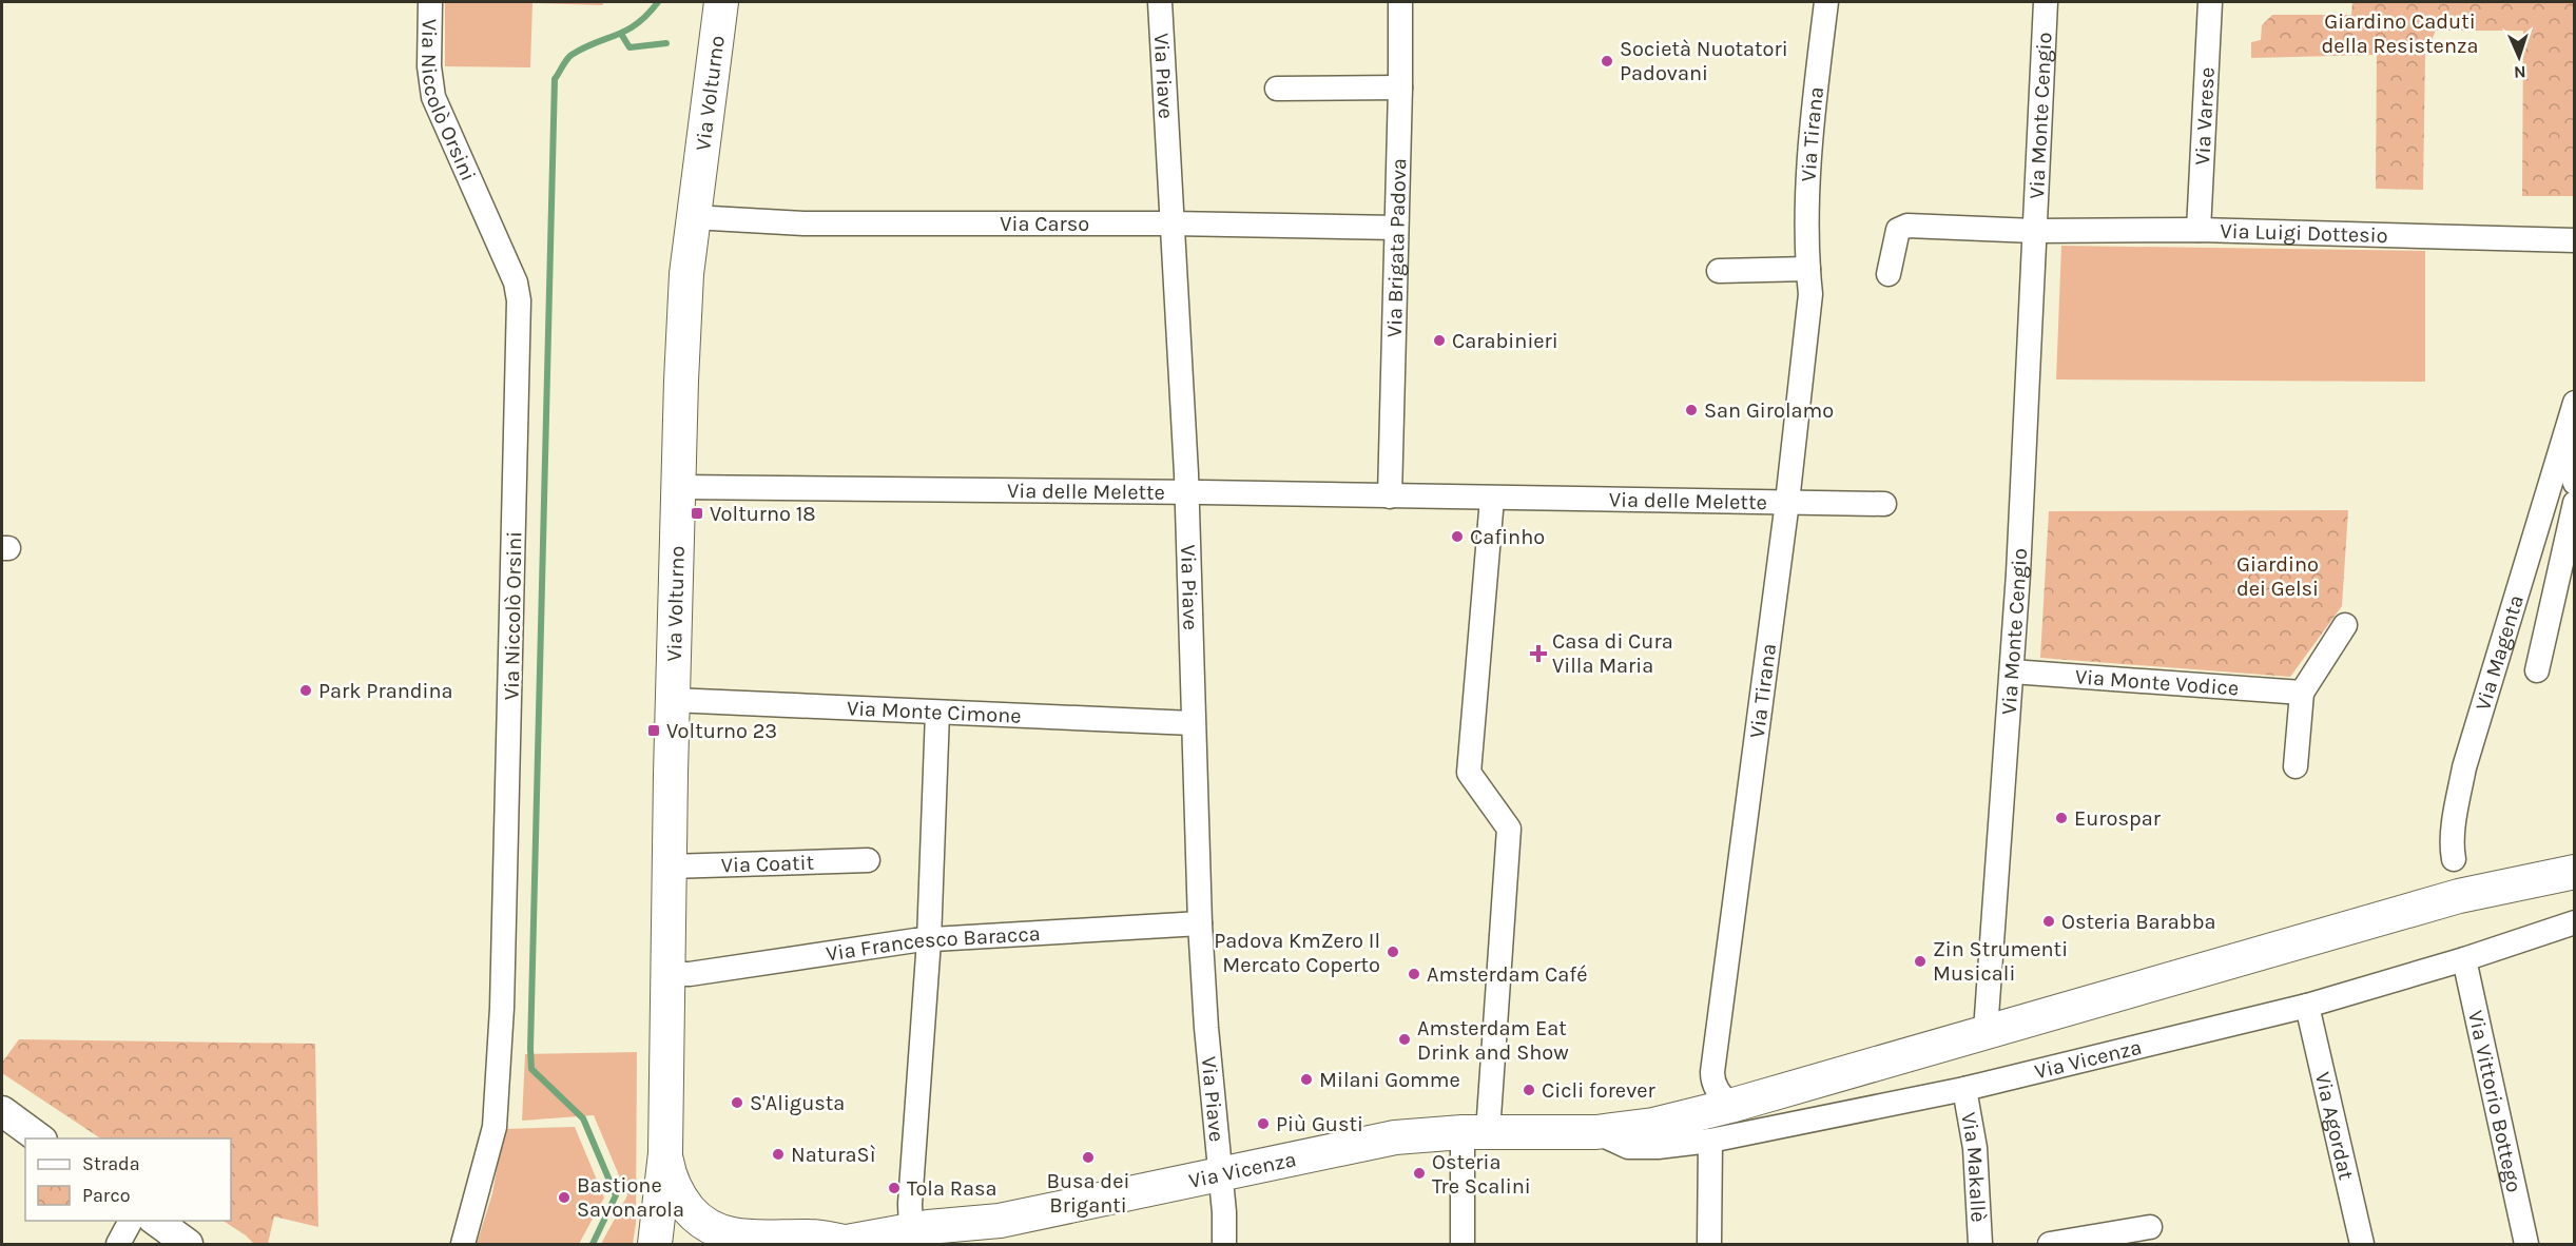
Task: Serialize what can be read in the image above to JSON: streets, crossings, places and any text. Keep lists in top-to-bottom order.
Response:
{
  "streets": {
    "main road": ["Via Volturno", "Via Vicenza"],
    "street": [
      "Via Piave",
      "Via Niccolò Orsini",
      "Via Monte Cengio",
      "Via Varese",
      "Via Tirana",
      "Via Carso",
      "Via Luigi Dottesio",
      "Via Brigata Padova",
      "Via delle Melette",
      "Via Magenta",
      "Via Monte Vodice",
      "Via Monte Cimone",
      "Via Coatit",
      "Via Francesco Baracca",
      "Via Vittorio Bottego",
      "Via Agordat",
      "Via Makallè"
    ]
  },
  "crossings": [
    ["Via Piave", "Via Carso"],
    ["Via Piave", "Via delle Melette"],
    ["Via Piave", "Via Monte Cimone"],
    ["Via Piave", "Via Francesco Baracca"],
    ["Via Piave", "Via Vicenza"],
    ["Via Volturno", "Via Carso"],
    ["Via Volturno", "Via delle Melette"],
    ["Via Volturno", "Via Monte Cimone"],
    ["Via Volturno", "Via Coatit"],
    ["Via Volturno", "Via Francesco Baracca"],
    ["Via Volturno", "Via Vicenza"],
    ["Via Monte Cengio", "Via Luigi Dottesio"],
    ["Via Monte Cengio", "Via Monte Vodice"],
    ["Via Monte Cengio", "Via Vicenza"],
    ["Via Varese", "Via Luigi Dottesio"],
    ["Via Tirana", "Via delle Melette"],
    ["Via Tirana", "Via Vicenza"],
    ["Via Carso", "Via Brigata Padova"],
    ["Via Brigata Padova", "Via delle Melette"],
    ["Via Vicenza", "Via Vittorio Bottego"],
    ["Via Vicenza", "Via Agordat"],
    ["Via Vicenza", "Via Makallè"]
  ],
  "parks": ["Giardino Caduti della Resistenza", "Giardino dei Gelsi"],
  "places": {
    "other": [
      "Società Nuotatori Padovani",
      "Carabinieri",
      "San Girolamo",
      "Cafinho",
      "Park Prandina",
      "Eurospar",
      "Osteria Barabba",
      "Padova KmZero Il Mercato Coperto",
      "Zin Strumenti Musicali",
      "Amsterdam Café",
      "Amsterdam Eat Drink and Show",
      "Milani Gomme",
      "Cicli forever",
      "S'Aligusta",
      "Più Gusti",
      "NaturaSì",
      "Busa dei Briganti",
      "Osteria Tre Scalini",
      "Tola Rasa",
      "Bastione Savonarola"
    ],
    "transit": ["Volturno 18", "Volturno 23"],
    "health": ["Casa di Cura Villa Maria"]
  },
  "legend": ["Strada", "Parco"],
  "north": "bottom"
}
